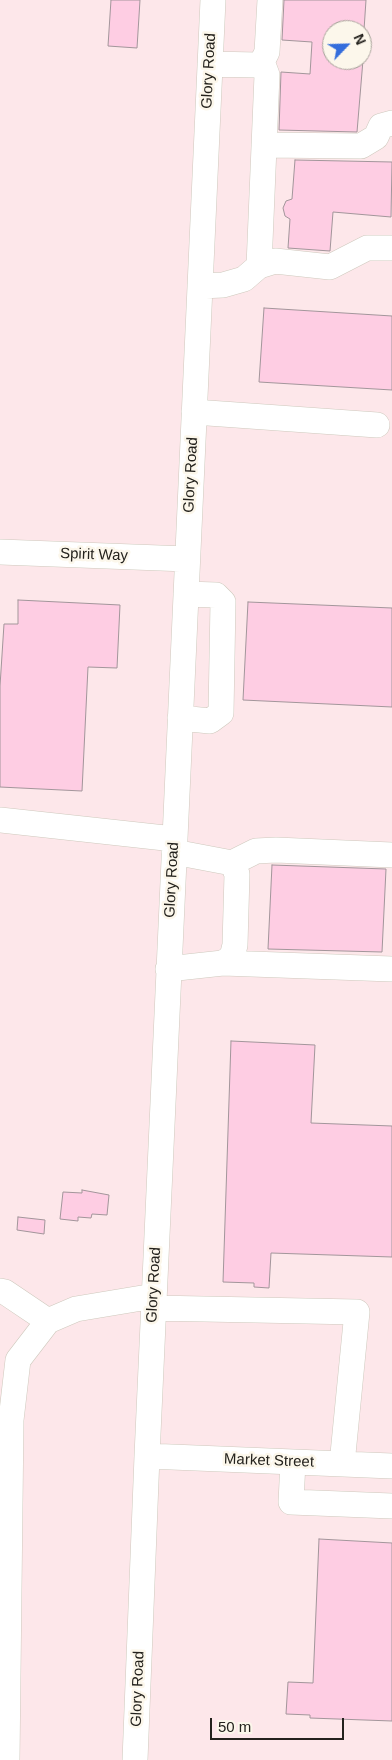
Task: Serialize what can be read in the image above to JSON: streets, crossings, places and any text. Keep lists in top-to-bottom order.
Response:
{
  "streets": {
    "street": ["Glory Road", "Spirit Way", "Market Street"]
  },
  "crossings": [
    ["Glory Road", "Spirit Way"],
    ["Glory Road", "Market Street"]
  ],
  "scale_bar": "50 m",
  "north": "top right"
}
